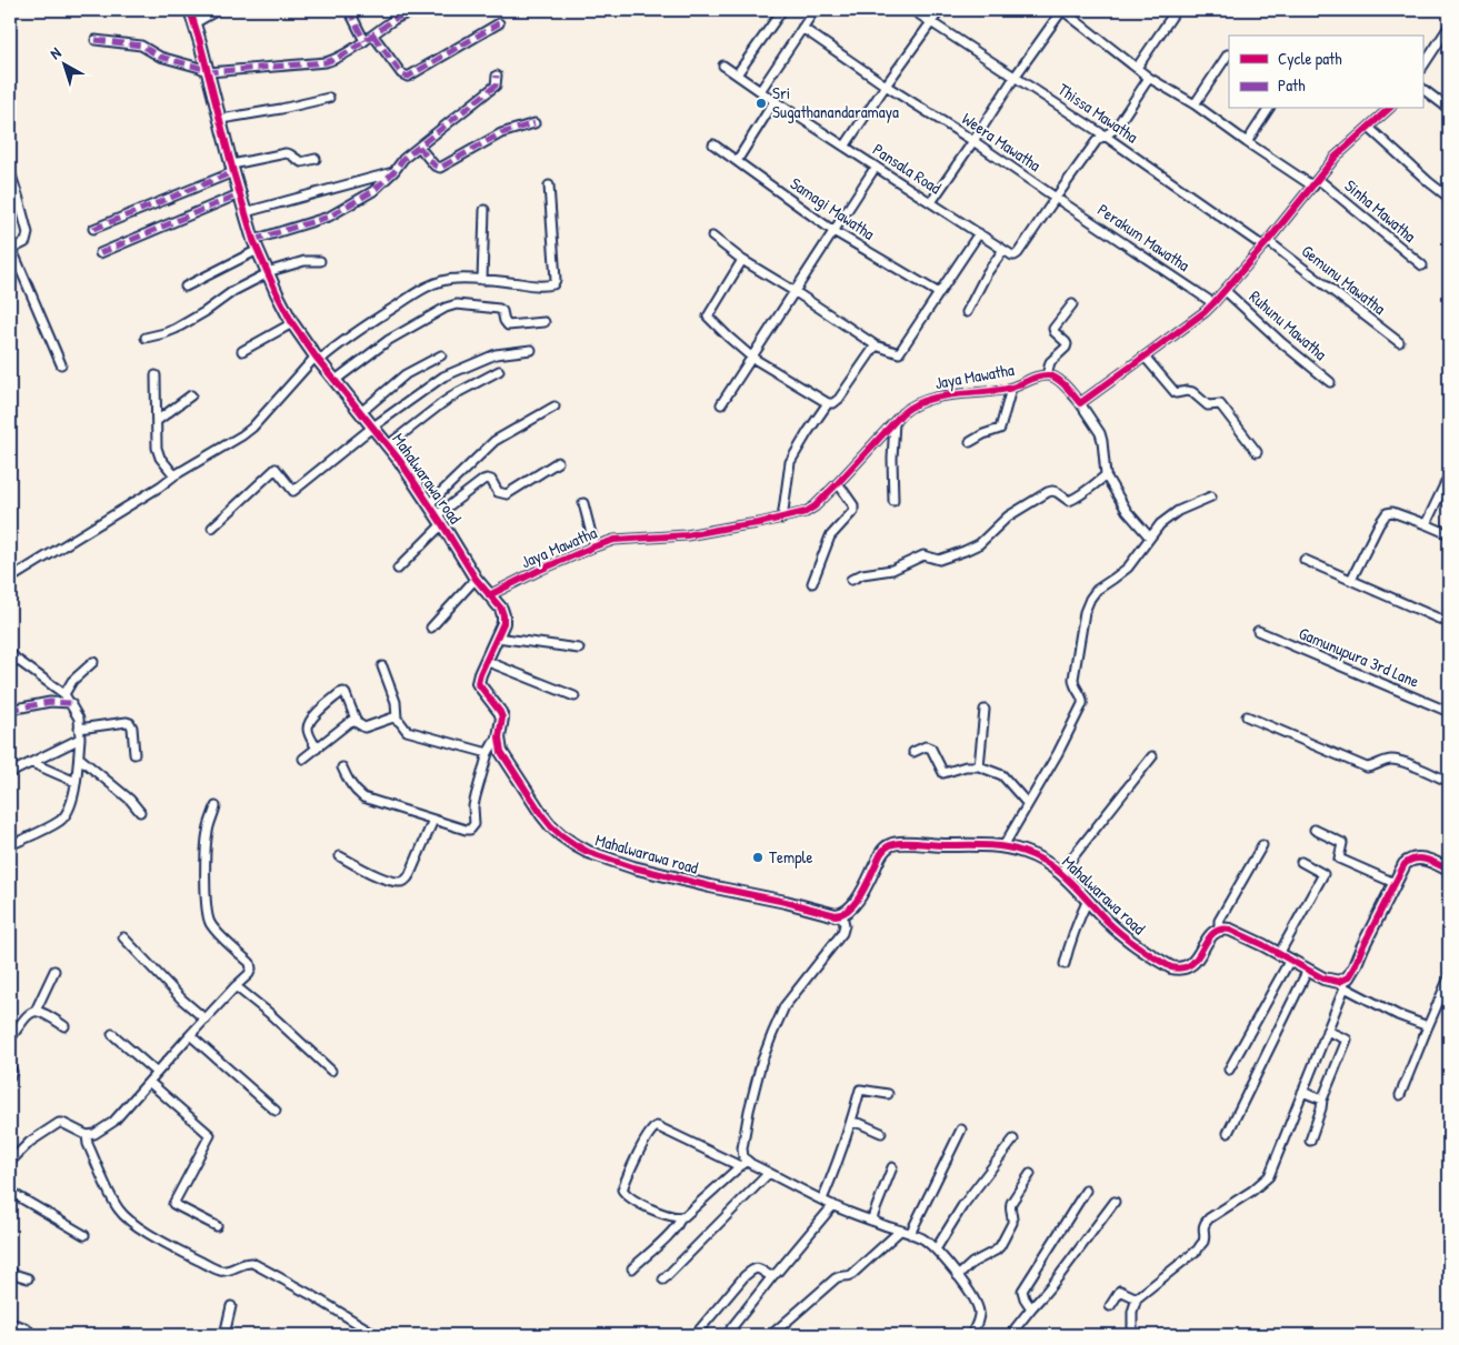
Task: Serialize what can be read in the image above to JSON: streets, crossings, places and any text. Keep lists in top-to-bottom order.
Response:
{
  "streets": {
    "street": [
      "Thissa Mawatha",
      "Weera Mawatha",
      "Pansala Road",
      "Samagi Mawatha",
      "Sinha Mawatha",
      "Perakum Mawatha",
      "Gemunu Mawatha",
      "Ruhunu Mawatha",
      "Jaya Mawatha",
      "Mahalwarawa road",
      "Gamunupura 3rd Lane"
    ]
  },
  "crossings": [
    ["Thissa Mawatha", "Gemunu Mawatha"],
    ["Weera Mawatha", "Perakum Mawatha"],
    ["Jaya Mawatha", "Mahalwarawa road"]
  ],
  "places": ["Sri Sugathanandaramaya", "Temple"],
  "legend": ["Cycle path", "Path"],
  "north": "top left"
}
